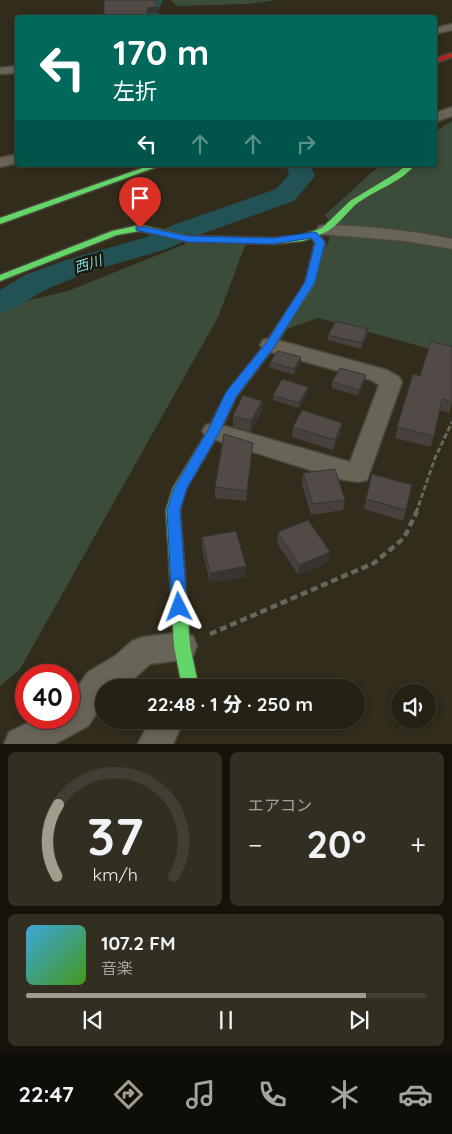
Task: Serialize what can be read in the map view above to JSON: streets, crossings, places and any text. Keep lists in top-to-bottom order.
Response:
{
  "water": ["西川"],
  "page": {
    "turn": ["170 m", "左折"],
    "limit": "40",
    "trip": "22:48 · 1 分 · 250 m",
    "tile": "エアコン",
    "heat": ["−", "20°", "+"],
    "song": ["107.2 FM", "音楽"],
    "tabs": "22:47",
    "gauge": ["37", "km/h"]
  }
}
